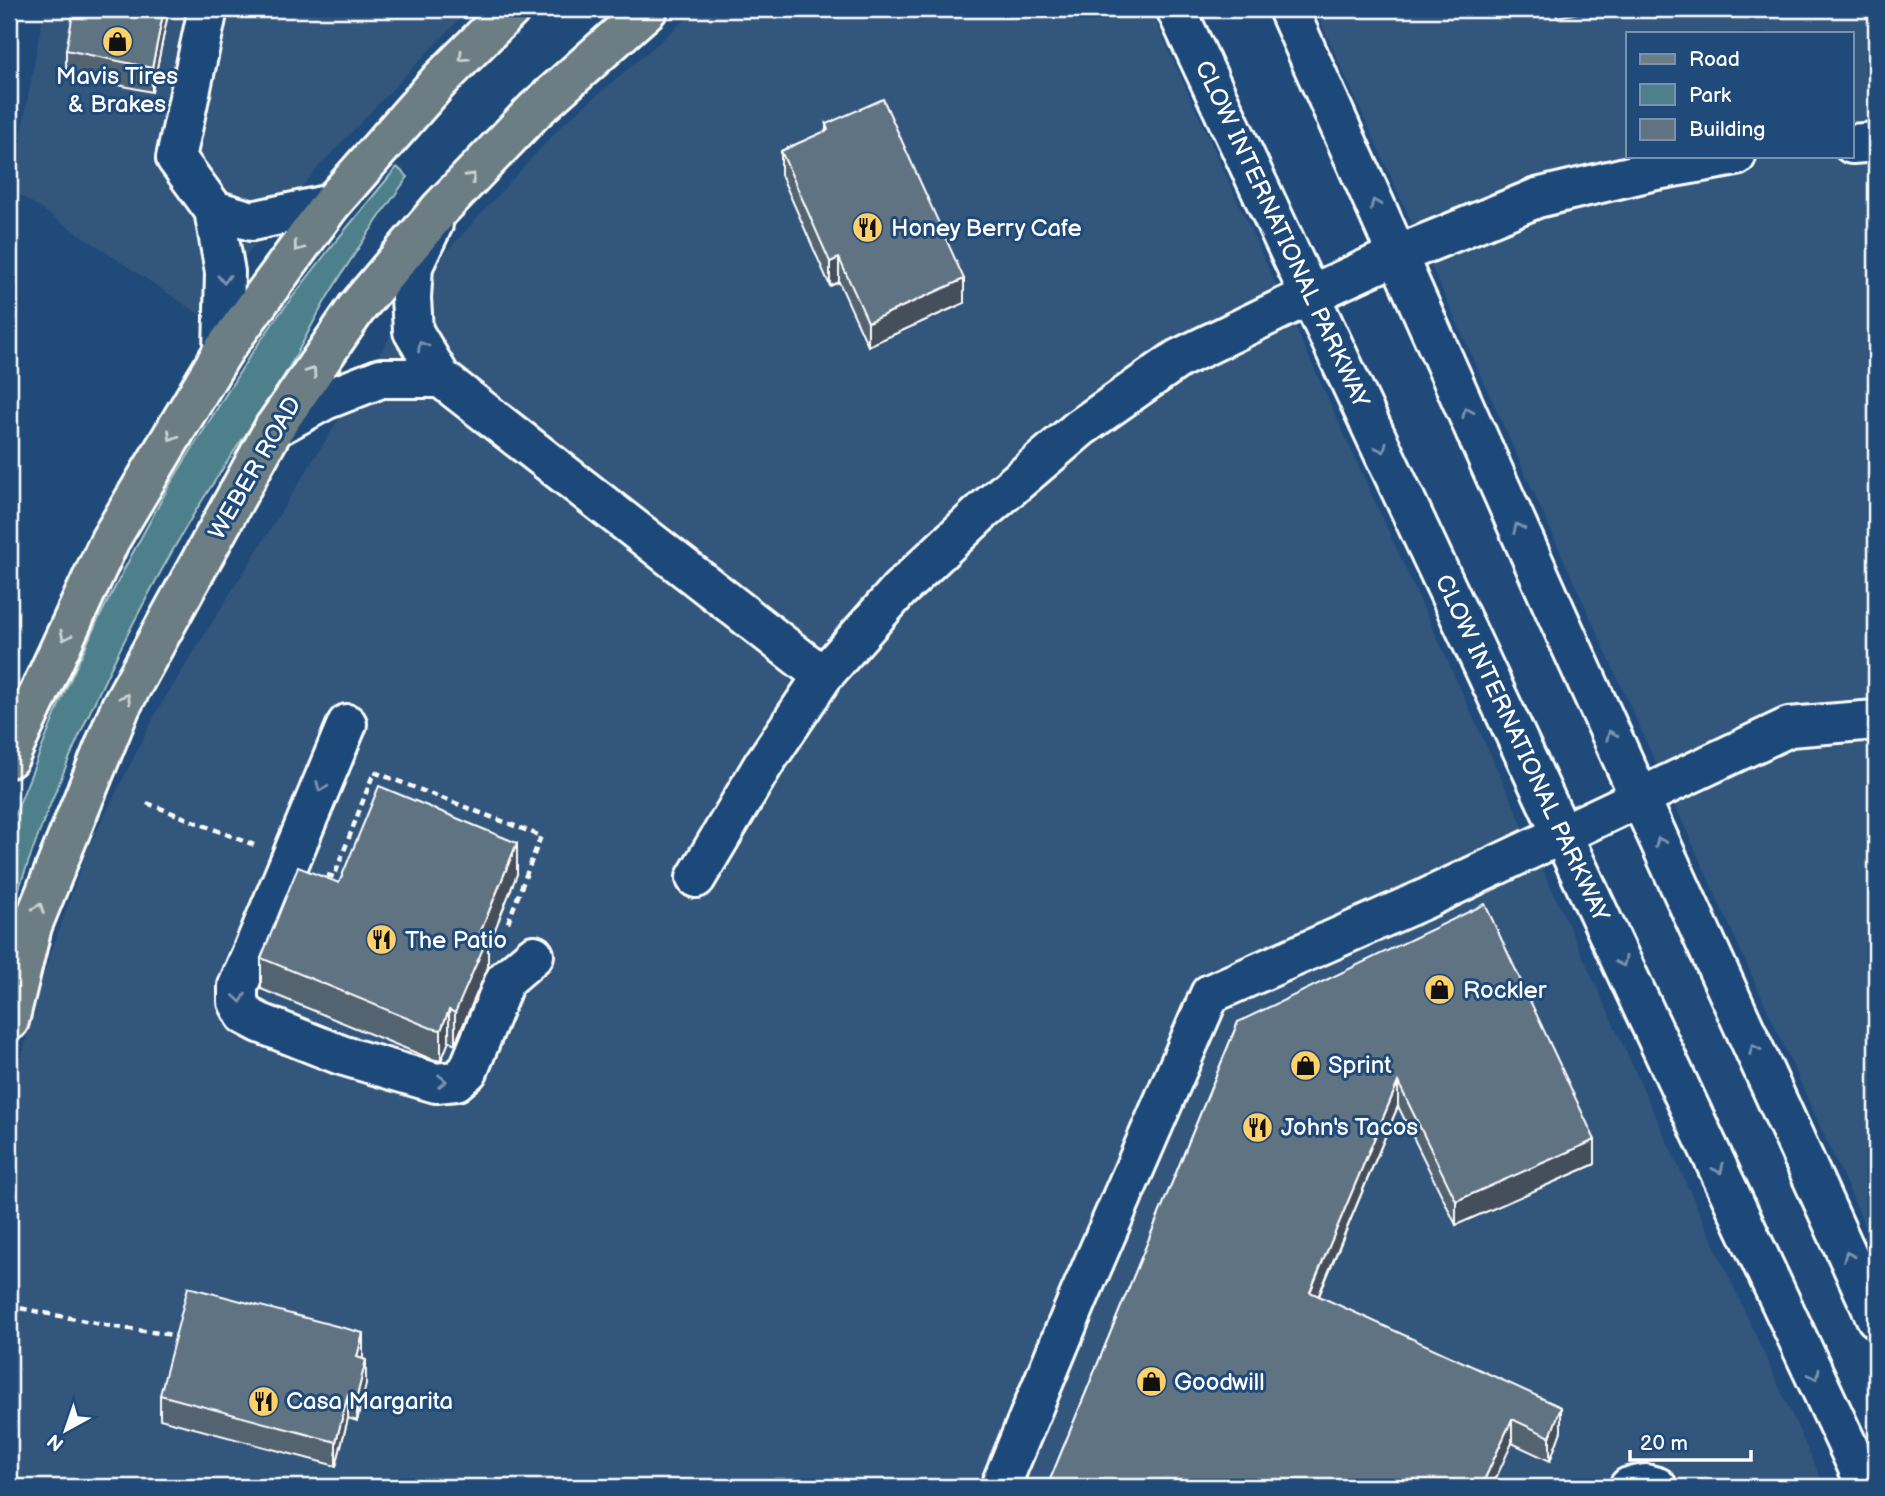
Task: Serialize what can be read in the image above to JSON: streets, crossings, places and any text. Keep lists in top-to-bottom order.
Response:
{
  "streets": {
    "main road": ["WEBER ROAD"],
    "street": ["CLOW INTERNATIONAL PARKWAY"]
  },
  "places": {
    "shop": [
      "Mavis Tires & Brakes",
      "Rockler",
      "Sprint",
      "Goodwill"
    ],
    "restaurant": [
      "Honey Berry Cafe",
      "The Patio",
      "John's Tacos",
      "Casa Margarita"
    ]
  },
  "legend": ["Road", "Park", "Building"],
  "scale_bar": "20 m",
  "north": "bottom left"
}
